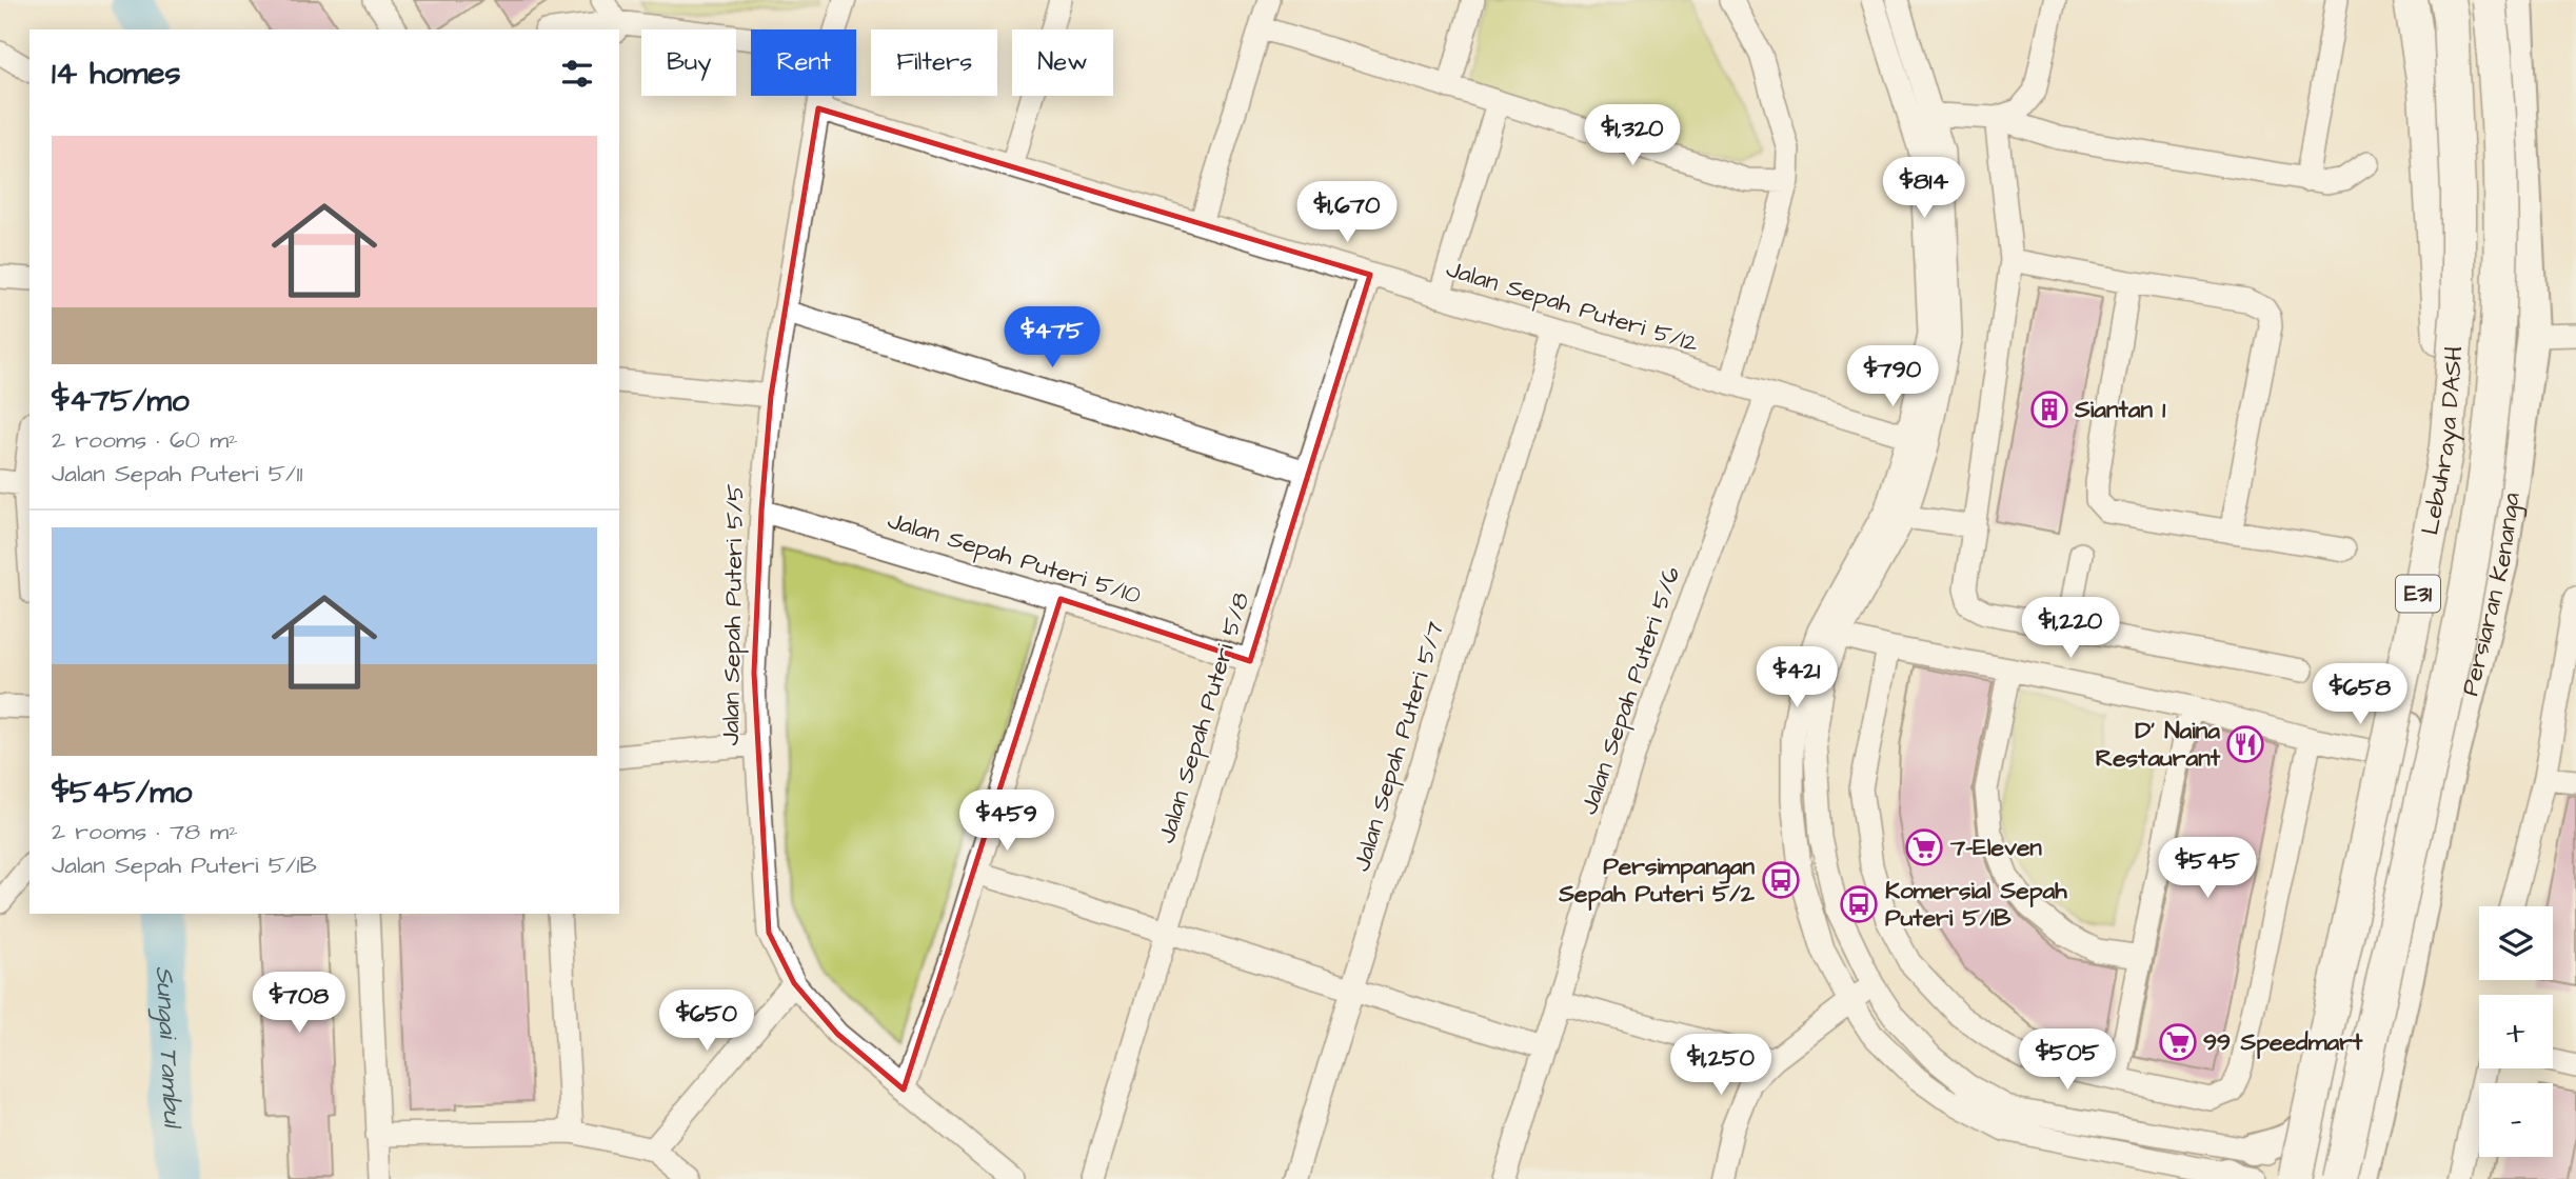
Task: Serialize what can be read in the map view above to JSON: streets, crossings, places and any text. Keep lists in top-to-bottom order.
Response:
{
  "streets": {
    "highway": ["Lebuhraya DASH", "E31"],
    "main road": ["Persiaran Kenanga"],
    "street": [
      "Jalan Sepah Puteri 5/12",
      "Jalan Sepah Puteri 5/10",
      "Jalan Sepah Puteri 5/5",
      "Jalan Sepah Puteri 5/6",
      "Jalan Sepah Puteri 5/8",
      "Jalan Sepah Puteri 5/7"
    ]
  },
  "crossings": [
    ["Jalan Sepah Puteri 5/12", "Jalan Sepah Puteri 5/5"],
    ["Jalan Sepah Puteri 5/12", "Jalan Sepah Puteri 5/6"],
    ["Jalan Sepah Puteri 5/12", "Jalan Sepah Puteri 5/8"],
    ["Jalan Sepah Puteri 5/12", "Jalan Sepah Puteri 5/7"],
    ["Jalan Sepah Puteri 5/10", "Jalan Sepah Puteri 5/5"],
    ["Jalan Sepah Puteri 5/10", "Jalan Sepah Puteri 5/8"]
  ],
  "water": ["Sungai Tambul"],
  "places": {
    "building": ["Siantan 1"],
    "restaurant": ["D' Naina Restaurant"],
    "supermarket": ["7-Eleven", "99 Speedmart"],
    "bus stop": ["Persimpangan Sepah Puteri 5/2", "Komersial Sepah Puteri 5/1B"]
  },
  "page": {
    "chip": [
      "Buy",
      "Rent",
      "Filters",
      "New"
    ],
    "heading": "14 homes",
    "price": [
      "$1,320",
      "$814",
      "$1,670",
      "$475",
      "$790",
      "$1,220",
      "$421",
      "$658",
      "$459",
      "$545",
      "$708",
      "$650",
      "$505",
      "$1,250"
    ],
    "list": [
      {
        "name": "$475/mo",
        "note": "2 rooms · 60 m² · Jalan Sepah Puteri 5/11"
      },
      {
        "name": "$545/mo",
        "note": "2 rooms · 78 m² · Jalan Sepah Puteri 5/1B"
      }
    ],
    "map_buttons": ["+", "−"]
  }
}
